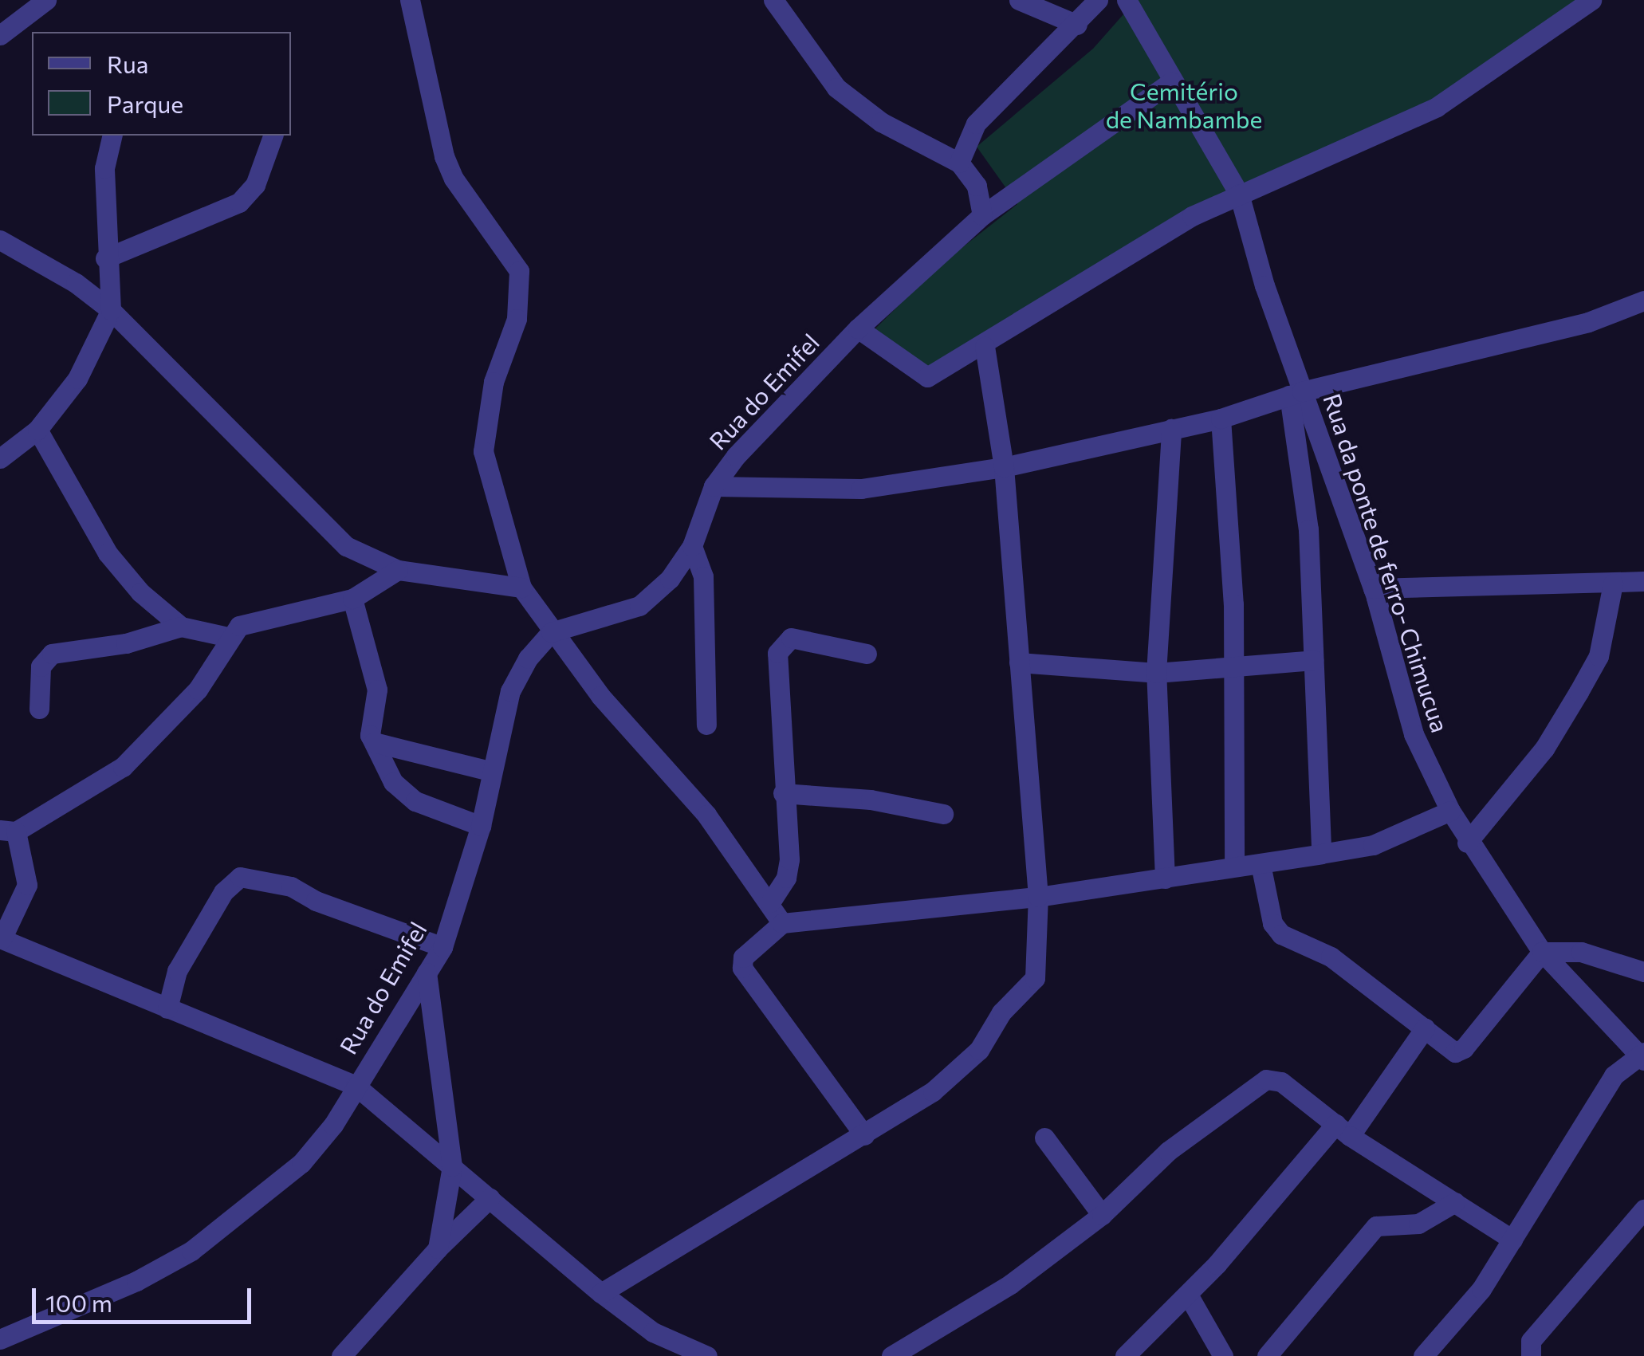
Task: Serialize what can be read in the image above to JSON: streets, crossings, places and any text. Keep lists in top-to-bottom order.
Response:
{
  "streets": {
    "street": ["Rua do Emifel", "Rua da ponte de ferro- Chimucua"]
  },
  "crossings": [
    ["Rua do Emifel", "Rua da ponte de ferro- Chimucua"]
  ],
  "parks": ["Cemitério de Nambambe"],
  "legend": ["Rua", "Parque"],
  "scale_bar": "100 m"
}
